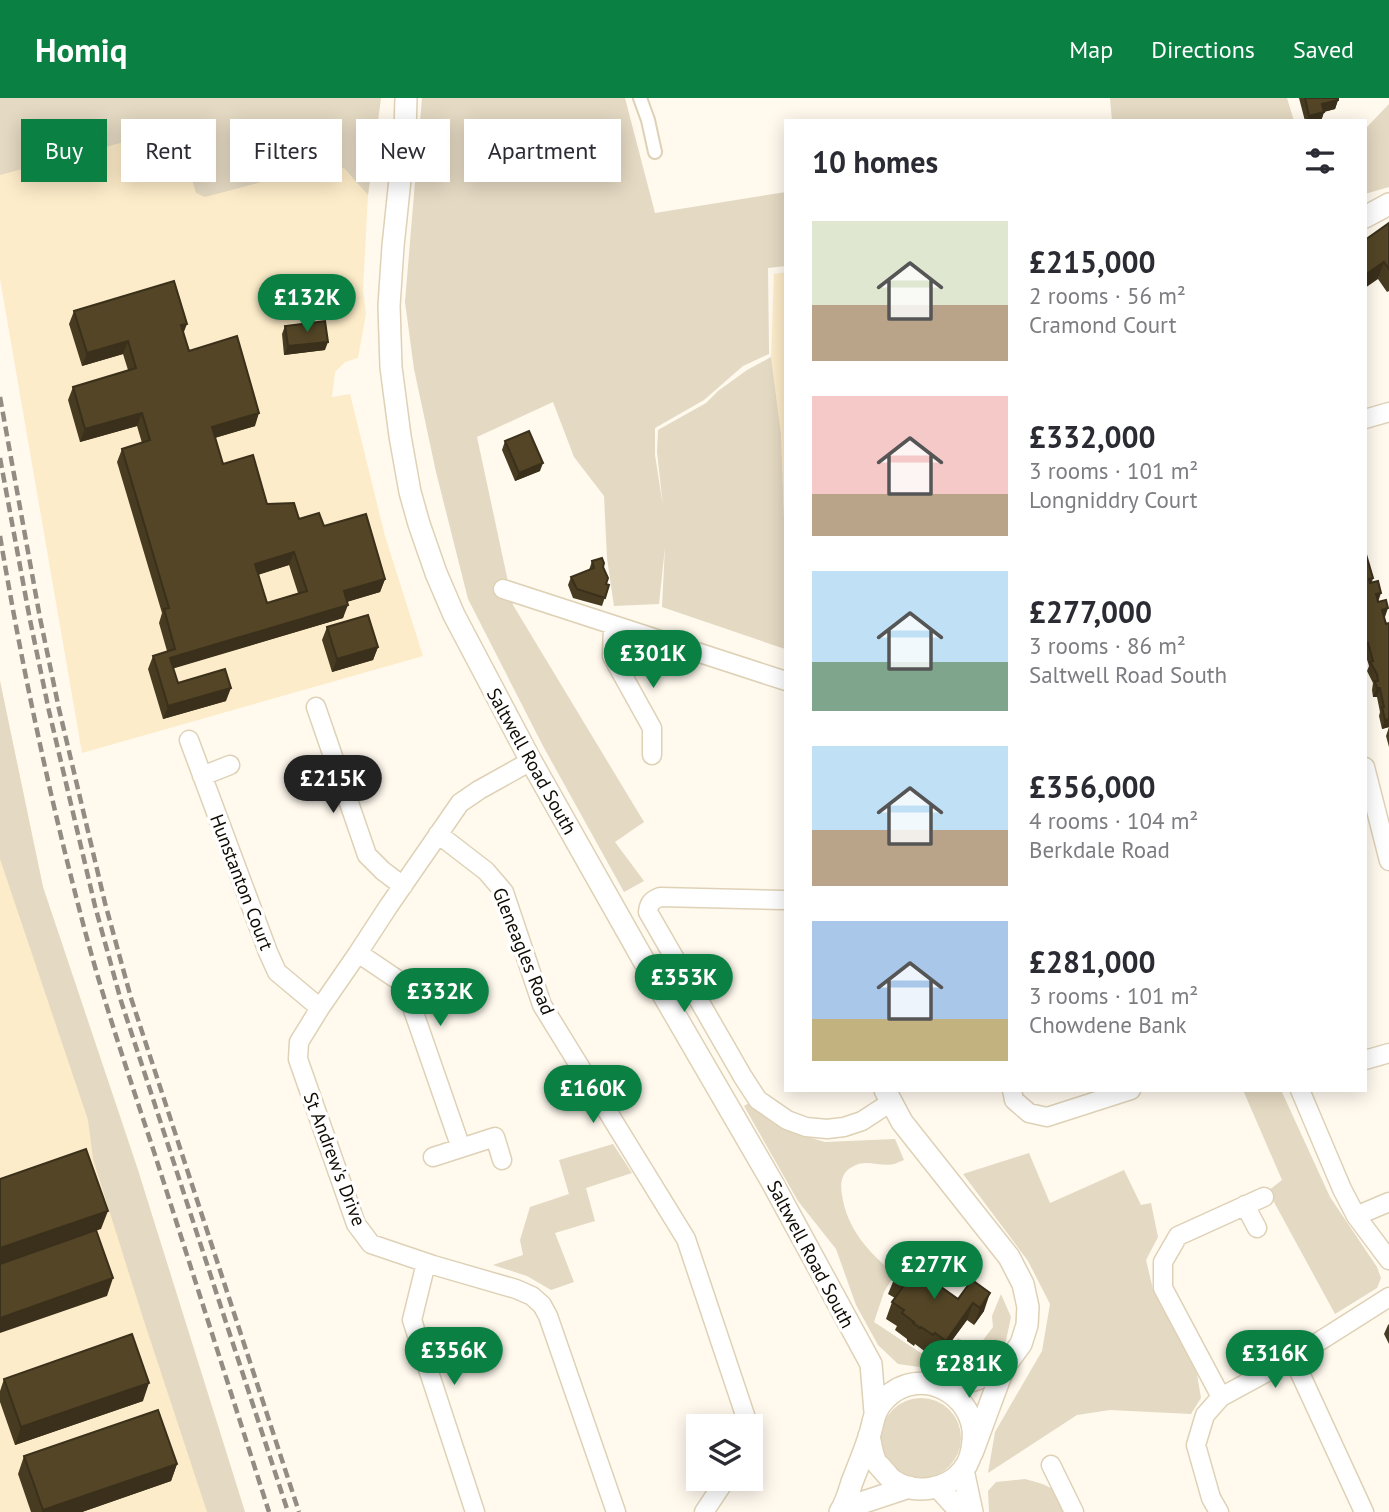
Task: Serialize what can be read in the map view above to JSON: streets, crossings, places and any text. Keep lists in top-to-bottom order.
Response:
{
  "streets": {
    "street": [
      "Saltwell Road South",
      "Hunstanton Court",
      "Gleneagles Road",
      "St Andrew's Drive"
    ]
  },
  "crossings": [
    ["Saltwell Road South", "St Andrew's Drive"],
    ["Hunstanton Court", "St Andrew's Drive"],
    ["Gleneagles Road", "St Andrew's Drive"]
  ],
  "page": {
    "header": "Homiq",
    "nav": ["Map", "Directions", "Saved"],
    "chip": [
      "Buy",
      "Rent",
      "Filters",
      "New",
      "Apartment"
    ],
    "heading": "10 homes",
    "list": [
      {
        "name": "£215,000",
        "note": "2 rooms · 56 m² · Cramond Court"
      },
      {
        "name": "£332,000",
        "note": "3 rooms · 101 m² · Longniddry Court"
      },
      {
        "name": "£277,000",
        "note": "3 rooms · 86 m² · Saltwell Road South"
      },
      {
        "name": "£356,000",
        "note": "4 rooms · 104 m² · Berkdale Road"
      },
      {
        "name": "£281,000",
        "note": "3 rooms · 101 m² · Chowdene Bank"
      }
    ],
    "price": [
      "£132K",
      "£301K",
      "£215K",
      "£353K",
      "£332K",
      "£160K",
      "£277K",
      "£356K",
      "£316K",
      "£281K"
    ]
  }
}
